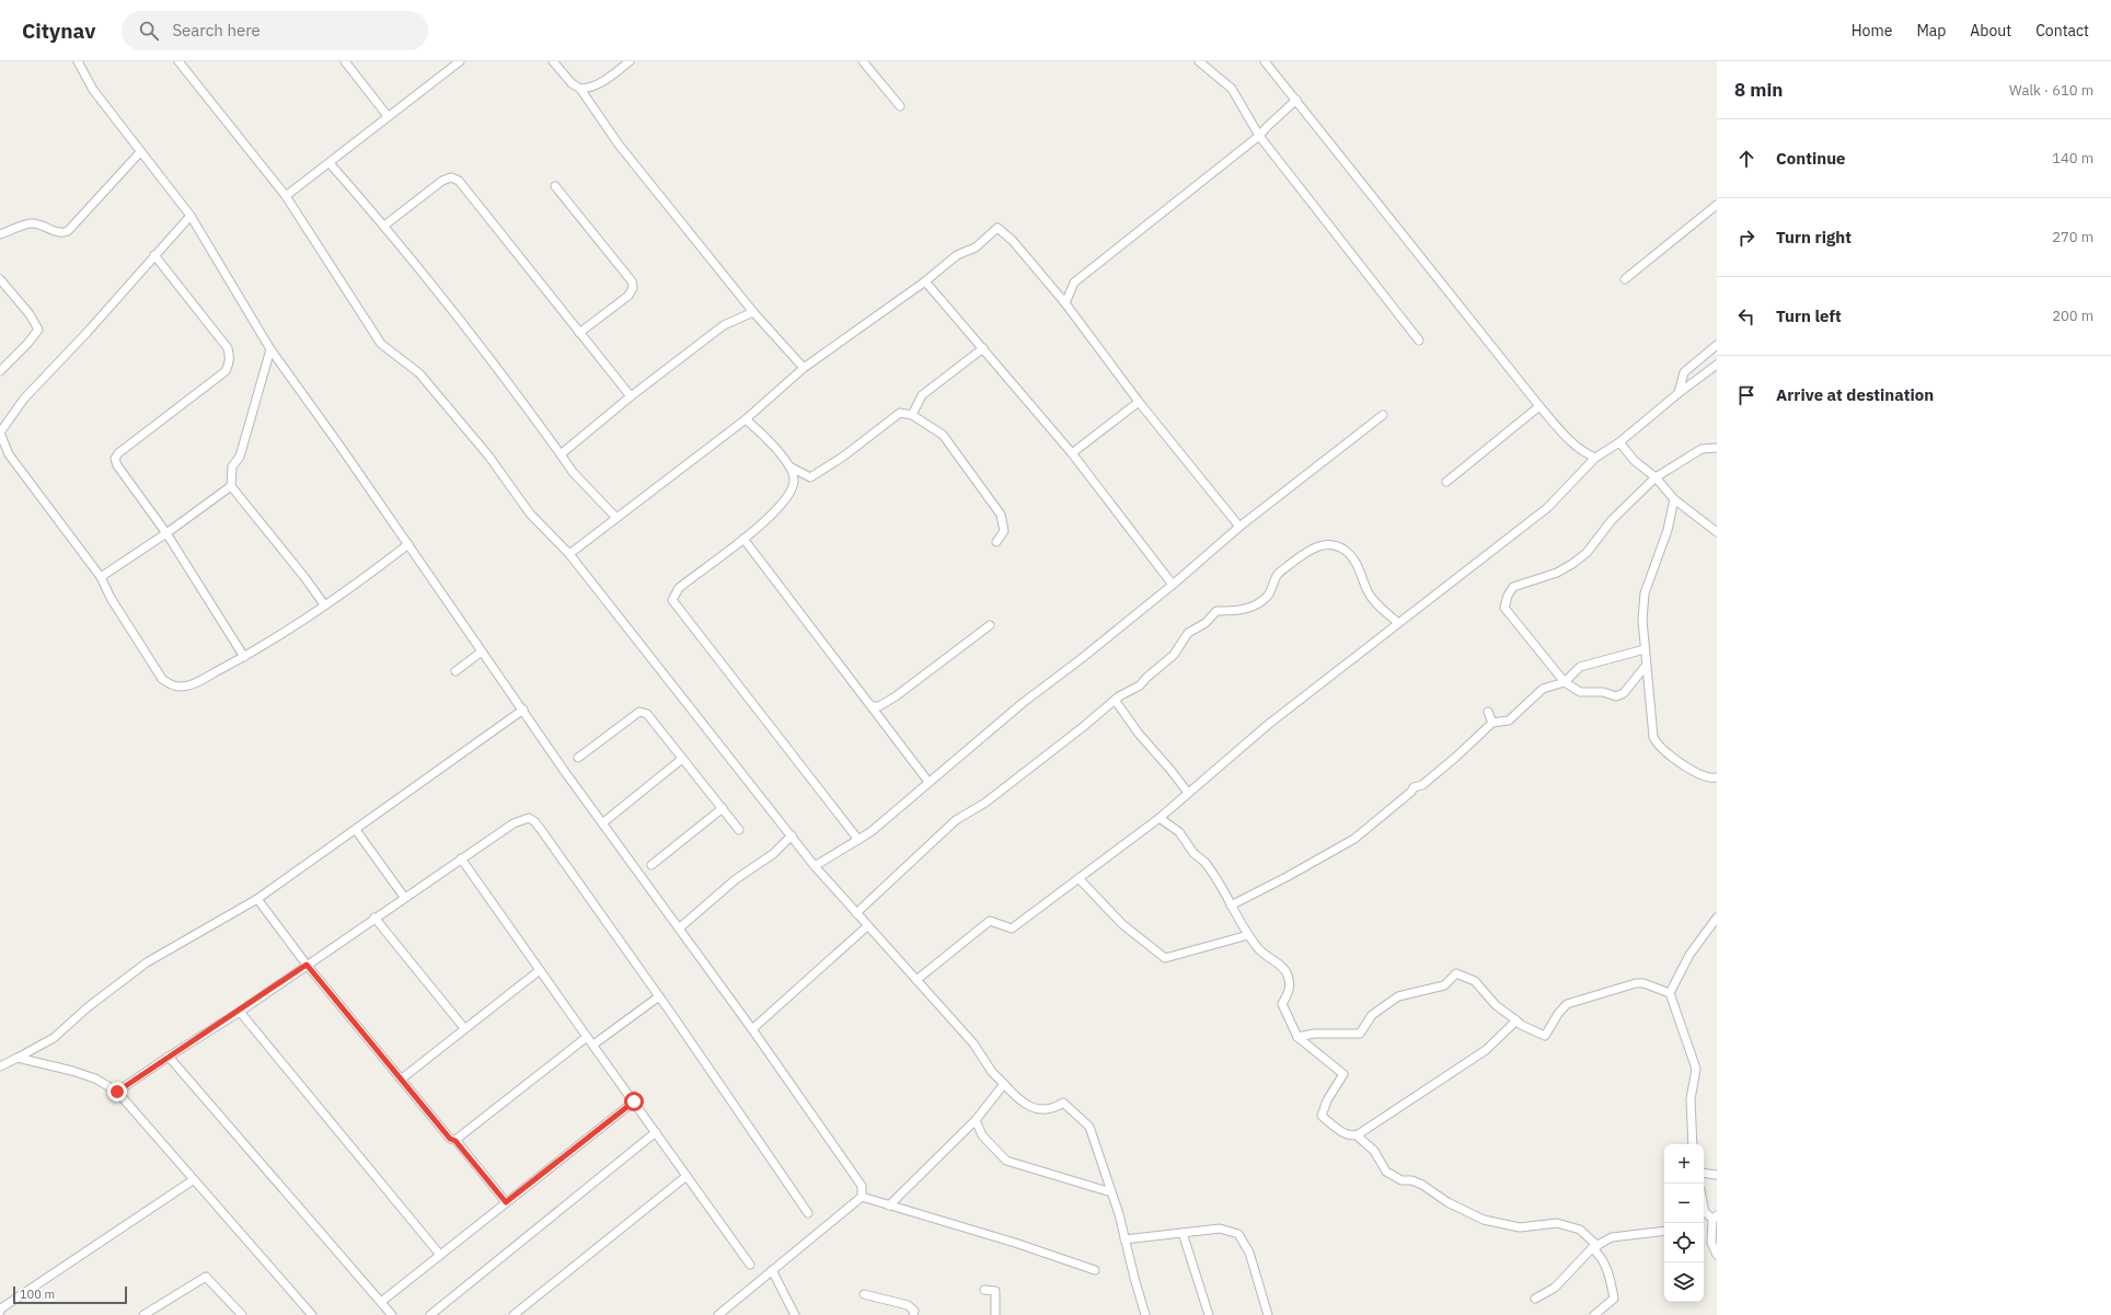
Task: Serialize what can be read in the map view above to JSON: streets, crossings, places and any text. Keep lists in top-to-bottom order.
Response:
{
  "scale_bar": "100 m",
  "page": {
    "header": "Citynav",
    "search": "Search here",
    "nav": [
      "Home",
      "Map",
      "About",
      "Contact"
    ],
    "heading": ["8 min", "Walk · 610 m"],
    "list": [
      ["Continue", "140 m"],
      ["Turn right", "270 m"],
      ["Turn left", "200 m"],
      "Arrive at destination"
    ],
    "map_buttons": ["+", "−"],
    "scale": "100 m"
  }
}
